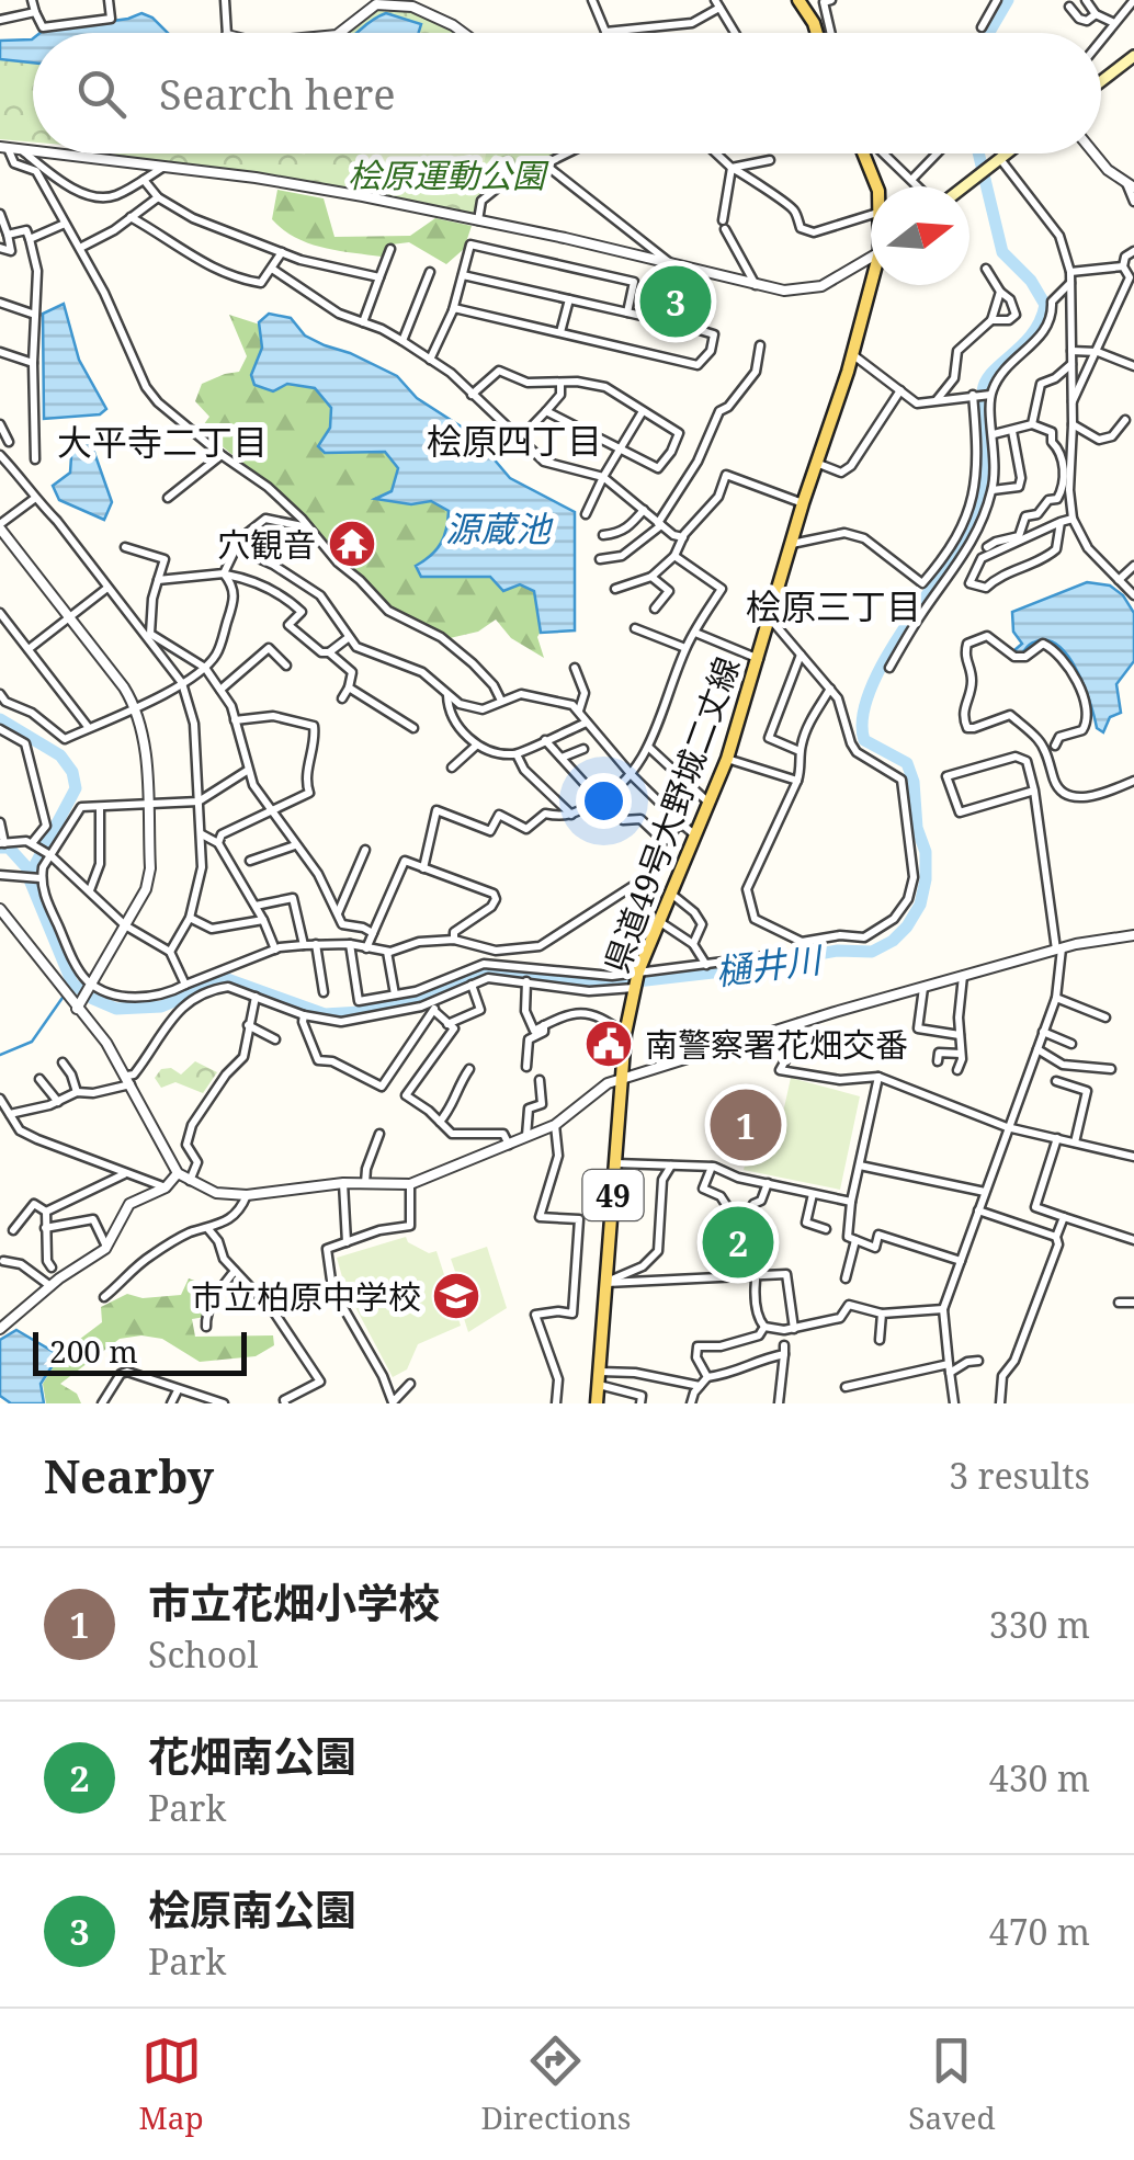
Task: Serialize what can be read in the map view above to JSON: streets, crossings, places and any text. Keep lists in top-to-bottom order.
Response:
{
  "streets": {
    "main road": ["県道49号大野城二丈線", "49"]
  },
  "districts": ["桧原四丁目", "大平寺二丁目", "桧原三丁目"],
  "water": ["源蔵池", "樋井川"],
  "parks": ["桧原運動公園"],
  "places": {
    "temple": ["穴観音"],
    "public building": ["南警察署花畑交番"],
    "school or university": ["市立柏原中学校"]
  },
  "scale_bar": "200 m",
  "north": "right",
  "page": {
    "search": "Search here",
    "pins": ["3", "1", "2"],
    "scale": "200 m",
    "heading": ["Nearby", "3 results"],
    "list": [
      {
        "mark": "1",
        "name": "市立花畑小学校",
        "note": "School",
        "value": "330 m"
      },
      {
        "mark": "2",
        "name": "花畑南公園",
        "note": "Park",
        "value": "430 m"
      },
      {
        "mark": "3",
        "name": "桧原南公園",
        "note": "Park",
        "value": "470 m"
      }
    ],
    "nav": ["Map", "Directions", "Saved"]
  }
}
